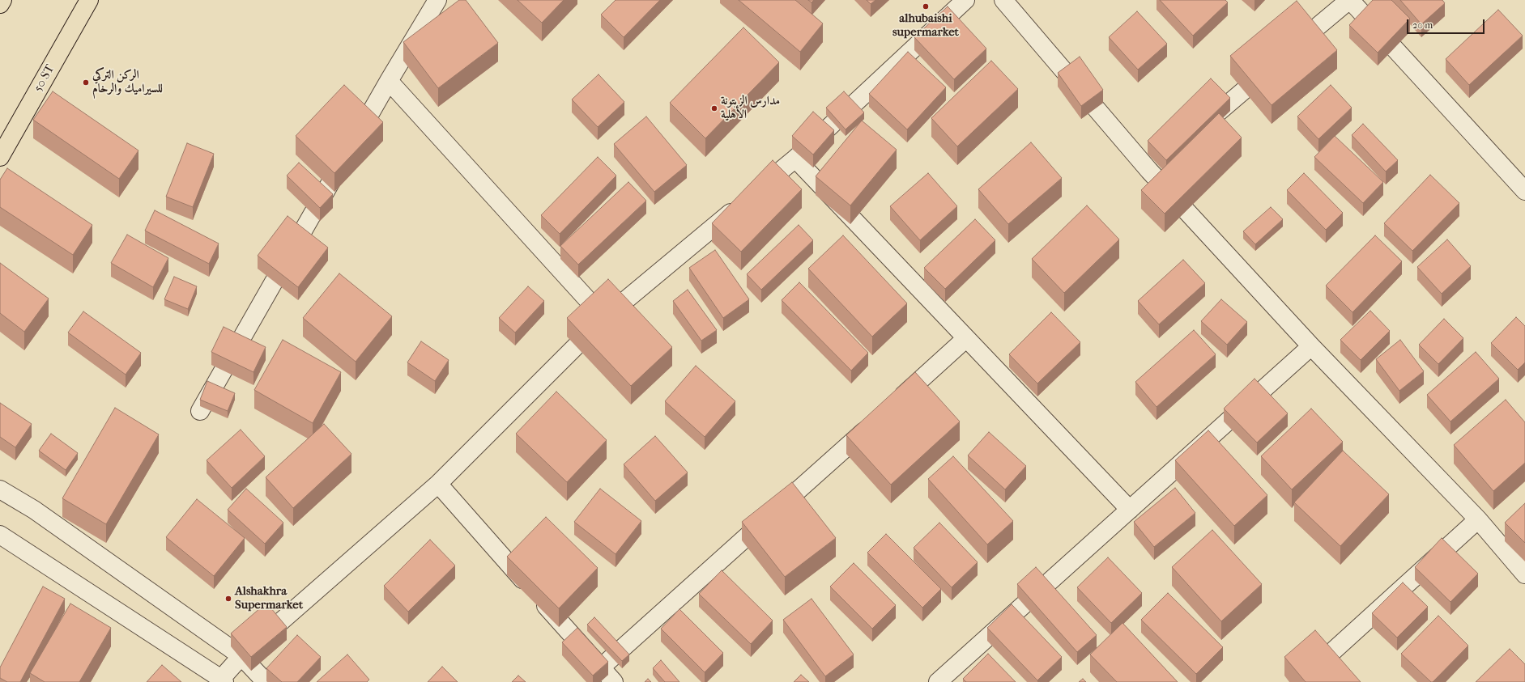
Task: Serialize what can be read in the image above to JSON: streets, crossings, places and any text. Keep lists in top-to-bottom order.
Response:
{
  "streets": {
    "main road": ["50 ST"]
  },
  "places": [
    "alhubaishi supermarket",
    "الركن التركي للسيراميك والرخام",
    "مدارس الزيتونة الأهلية",
    "Alshakhra Supermarket"
  ],
  "scale_bar": "20 m"
}
